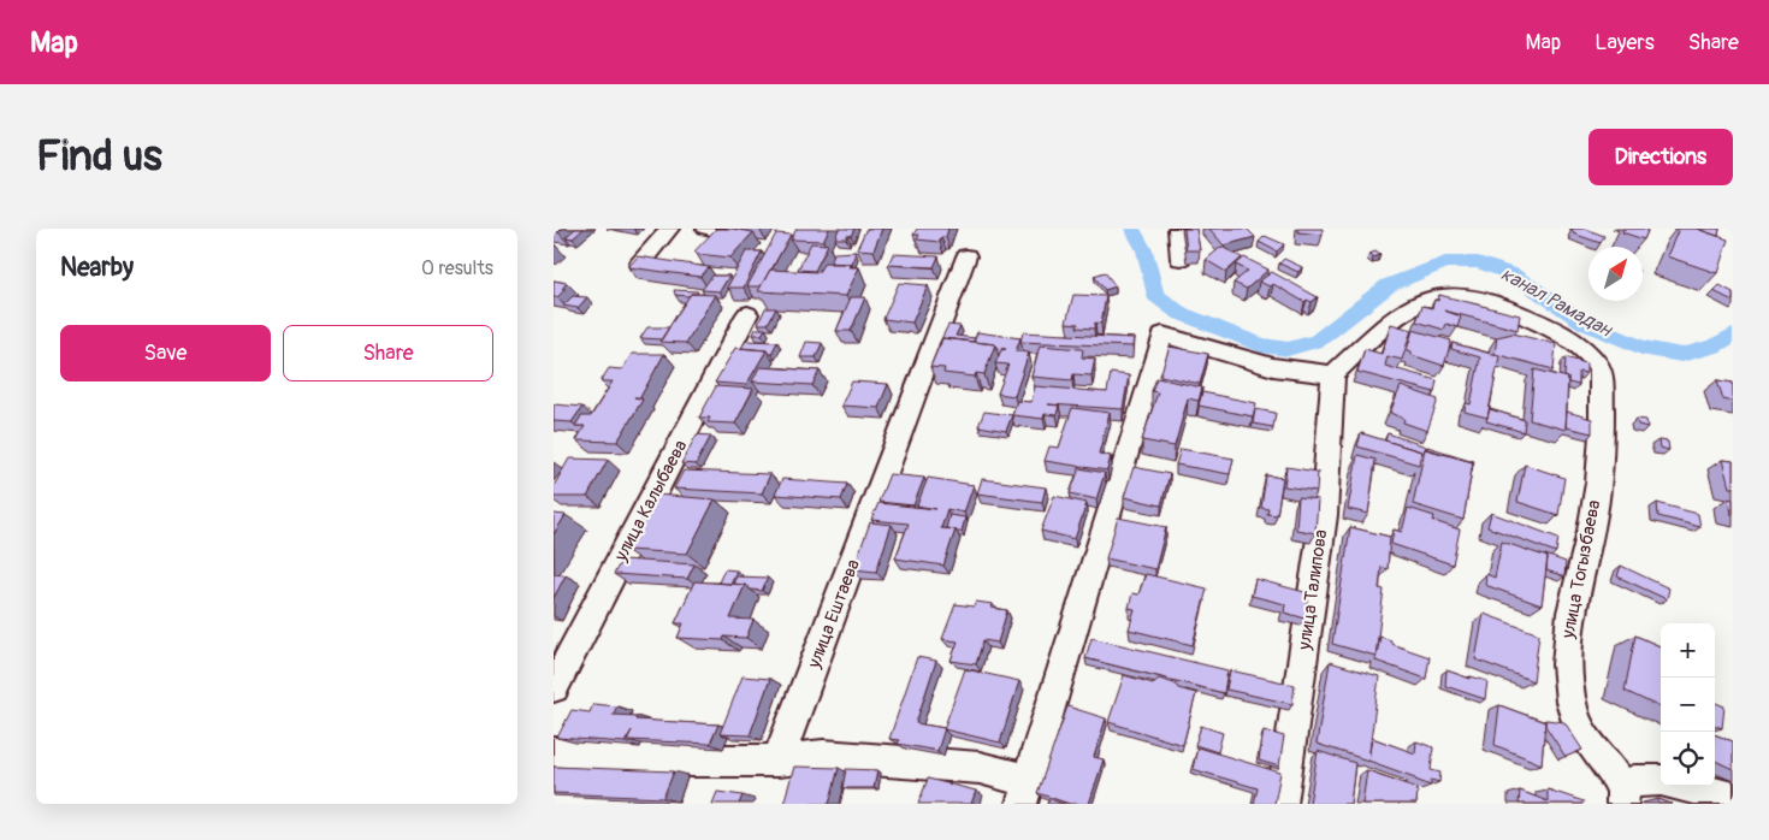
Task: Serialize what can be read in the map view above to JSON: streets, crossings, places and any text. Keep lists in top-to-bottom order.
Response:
{
  "streets": {
    "street": [
      "улица Калыбаева",
      "улица Тогызбаева",
      "улица Талипова",
      "улица Ештаева"
    ]
  },
  "crossings": [
    ["улица Тогызбаева", "улица Талипова"]
  ],
  "water": ["канал Рамадан"],
  "north": "top right",
  "page": {
    "header": "Map",
    "nav": ["Map", "Layers", "Share"],
    "buttons": [
      "Directions",
      ["Save", "Share"]
    ],
    "title": "Find us",
    "heading": ["Nearby", "0 results"],
    "map_buttons": ["+", "−"]
  }
}
